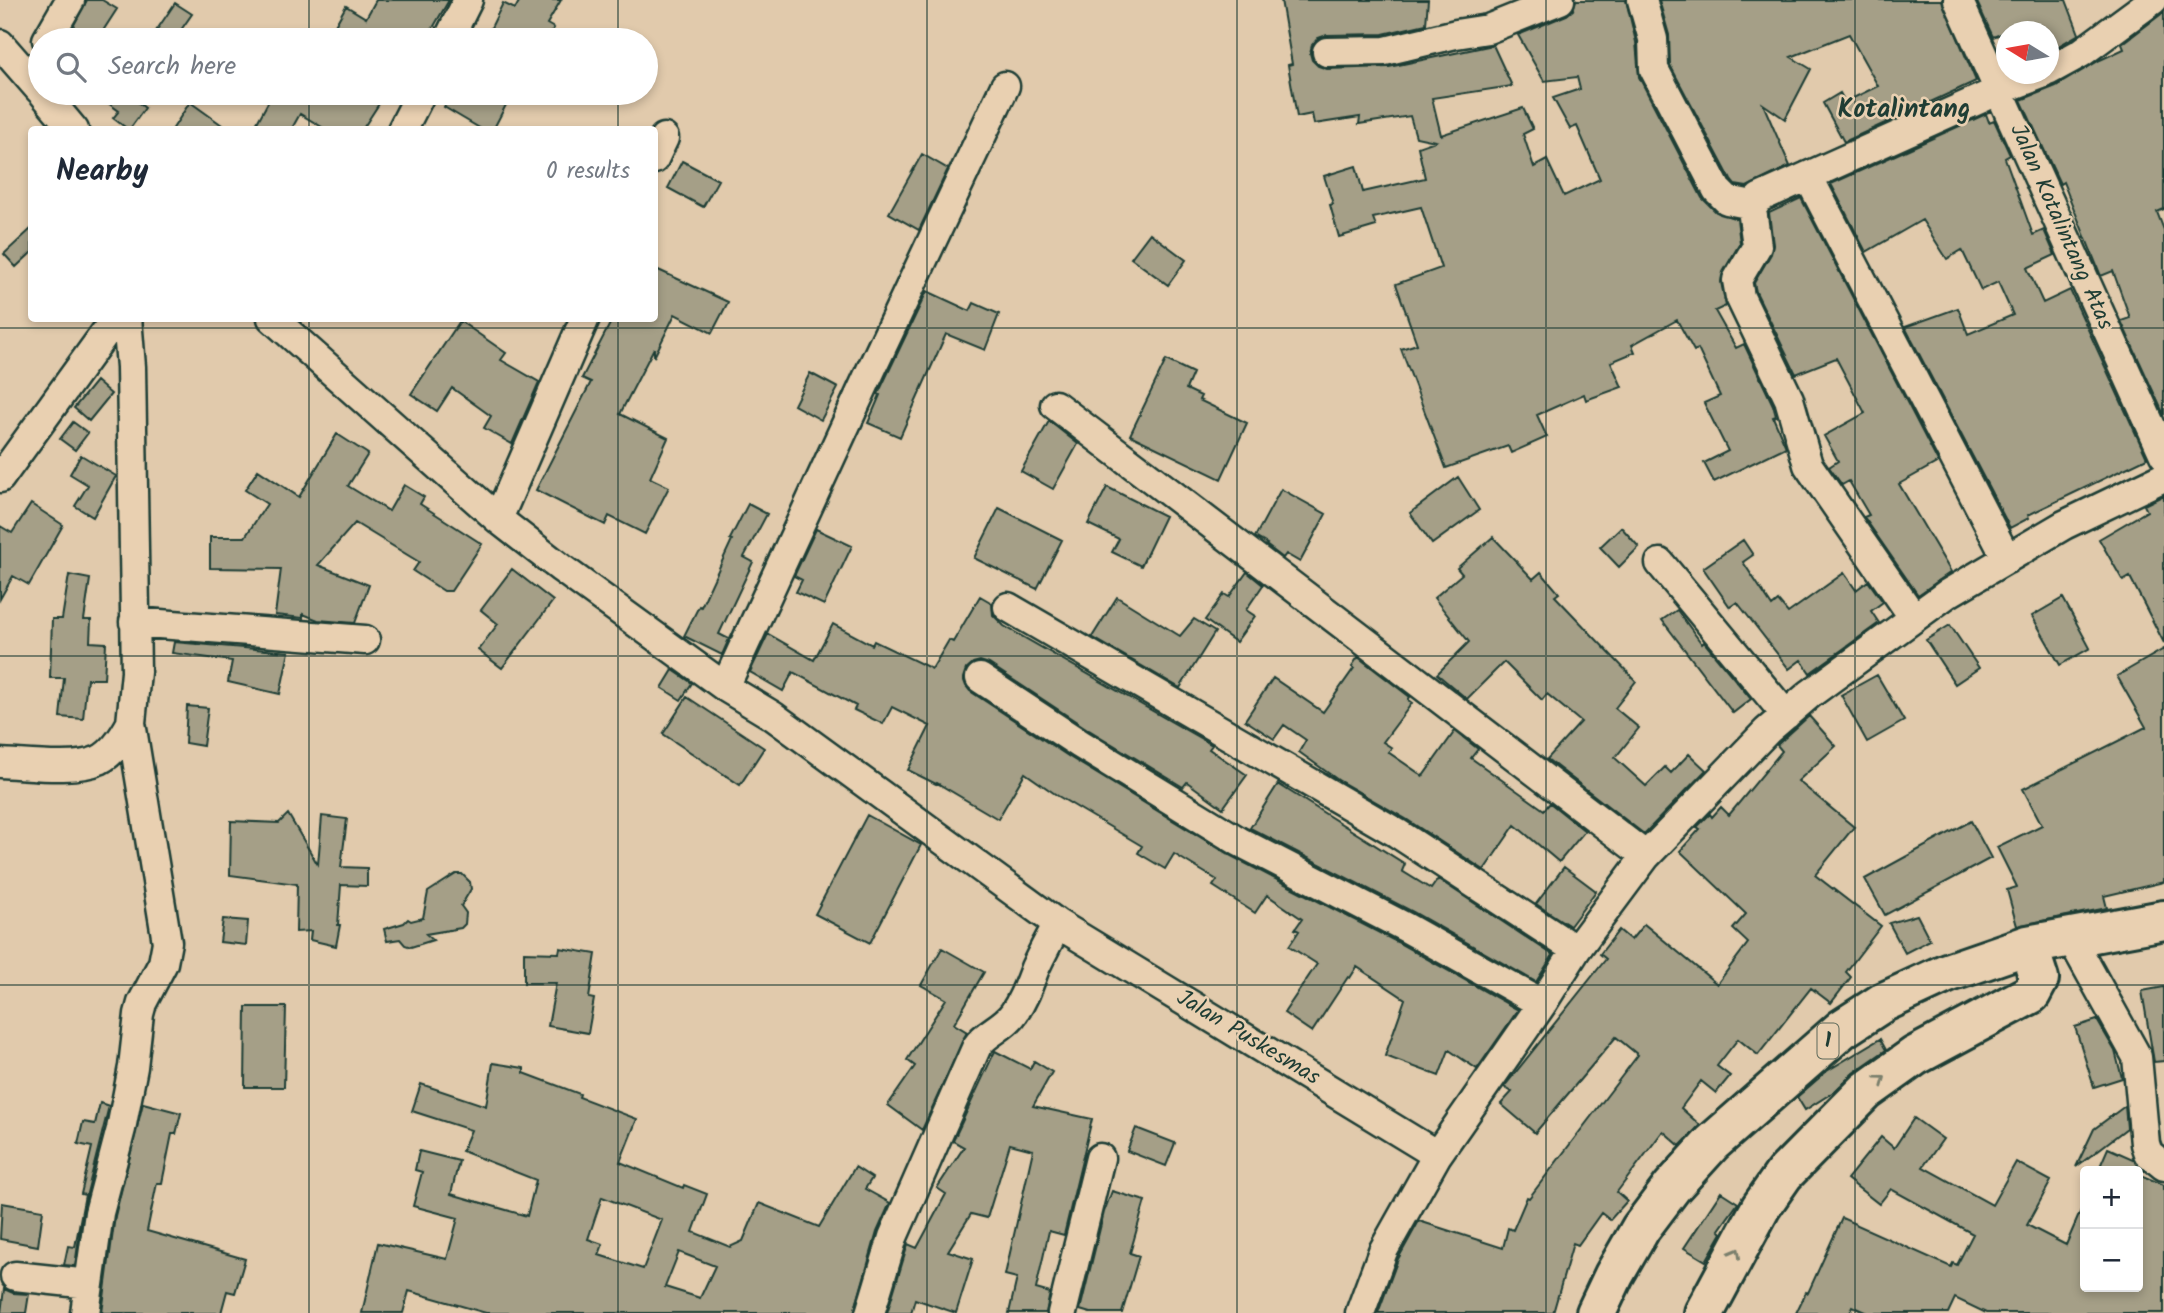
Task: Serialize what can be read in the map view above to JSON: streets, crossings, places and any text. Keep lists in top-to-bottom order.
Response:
{
  "streets": {
    "highway": ["1"],
    "street": ["Jalan Kotalintang Atas", "Jalan Puskesmas"]
  },
  "districts": ["Kotalintang"],
  "north": "left",
  "page": {
    "search": "Search here",
    "heading": ["Nearby", "0 results"],
    "map_buttons": ["+", "−"]
  }
}
